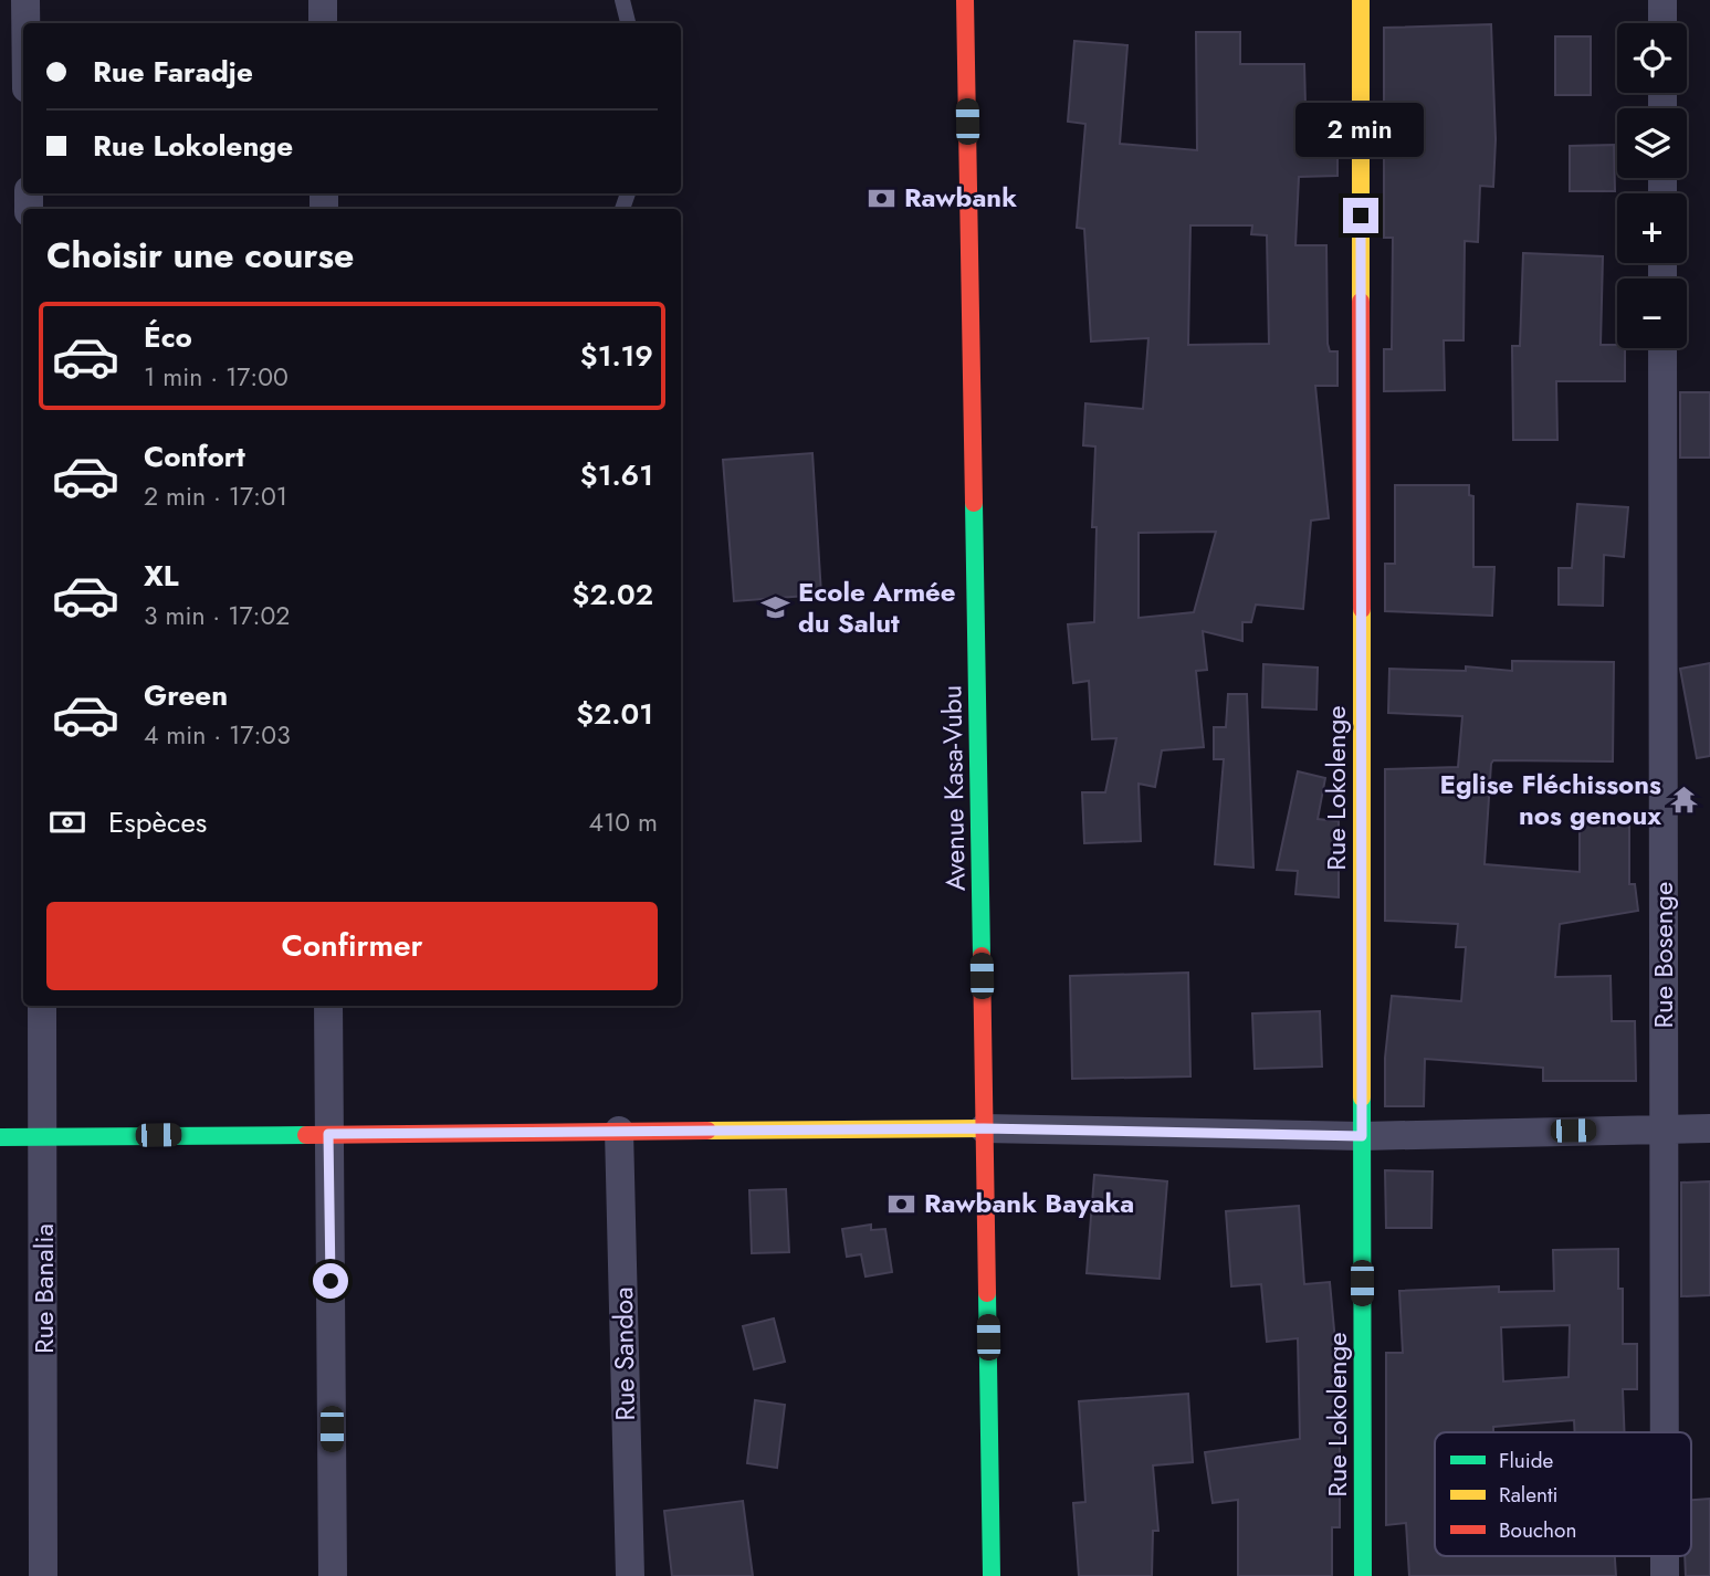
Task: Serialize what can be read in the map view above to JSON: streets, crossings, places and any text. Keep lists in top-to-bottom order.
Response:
{
  "streets": {
    "street": [
      "Avenue Kasa-Vubu",
      "Rue Lokolenge",
      "Rue Bosenge",
      "Rue Banalia",
      "Rue Sandoa"
    ]
  },
  "places": {
    "bank": ["Rawbank", "Rawbank Bayaka"],
    "school or university": ["Ecole Armée du Salut"],
    "temple": ["Eglise Fléchissons nos genoux"]
  },
  "legend": ["Fluide", "Ralenti", "Bouchon"],
  "page": {
    "map_buttons": ["+", "−"],
    "banner": ["Rue Faradje", "Rue Lokolenge"],
    "bubble": "2 min",
    "heading": "Choisir une course",
    "list": [
      {
        "name": "Éco",
        "note": "1 min · 17:00",
        "value": "$1.19"
      },
      {
        "name": "Confort",
        "note": "2 min · 17:01",
        "value": "$1.61"
      },
      {
        "name": "XL",
        "note": "3 min · 17:02",
        "value": "$2.02"
      },
      {
        "name": "Green",
        "note": "4 min · 17:03",
        "value": "$2.01"
      }
    ],
    "pay": ["Espèces", "410 m"],
    "buttons": "Confirmer"
  }
}
